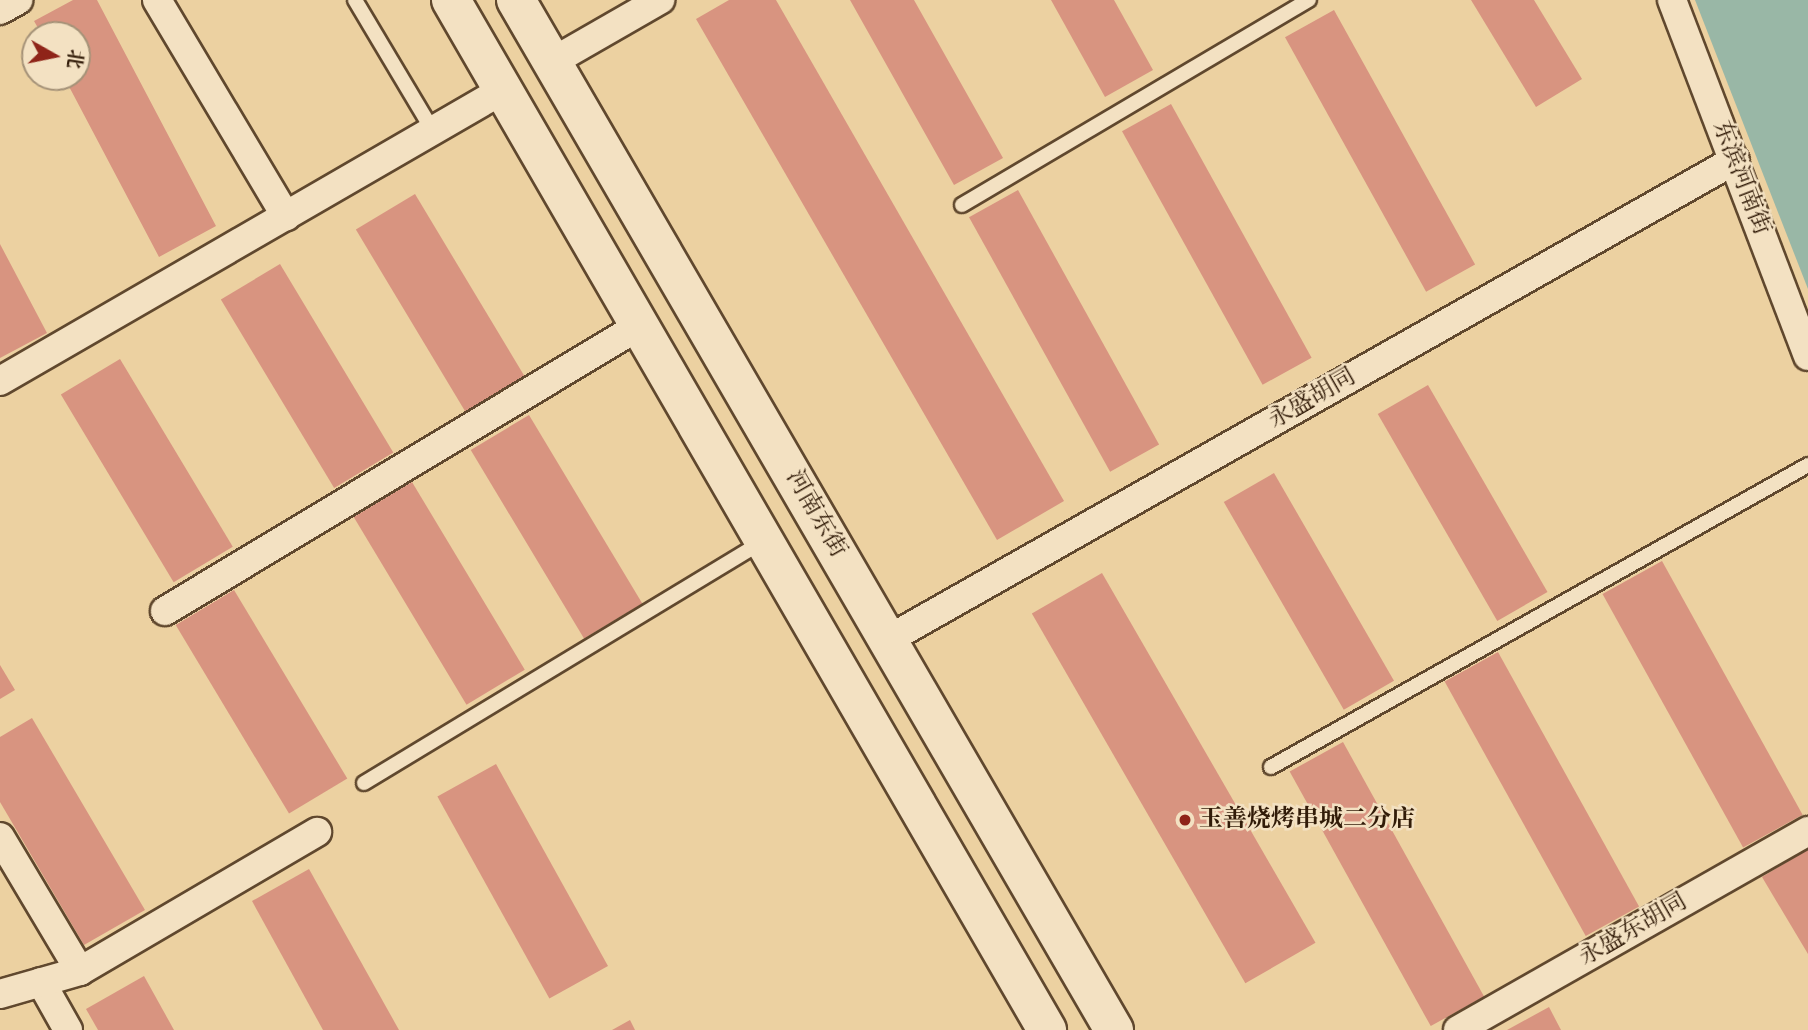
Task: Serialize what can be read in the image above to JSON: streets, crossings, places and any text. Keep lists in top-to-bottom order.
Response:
{
  "streets": {
    "main road": ["河南东街"],
    "street": ["东滨河南街", "永盛胡同", "永盛东胡同"]
  },
  "crossings": [
    ["东滨河南街", "永盛胡同"],
    ["永盛胡同", "河南东街"]
  ],
  "places": ["玉善烧烤串城二分店"],
  "north": "right"
}
